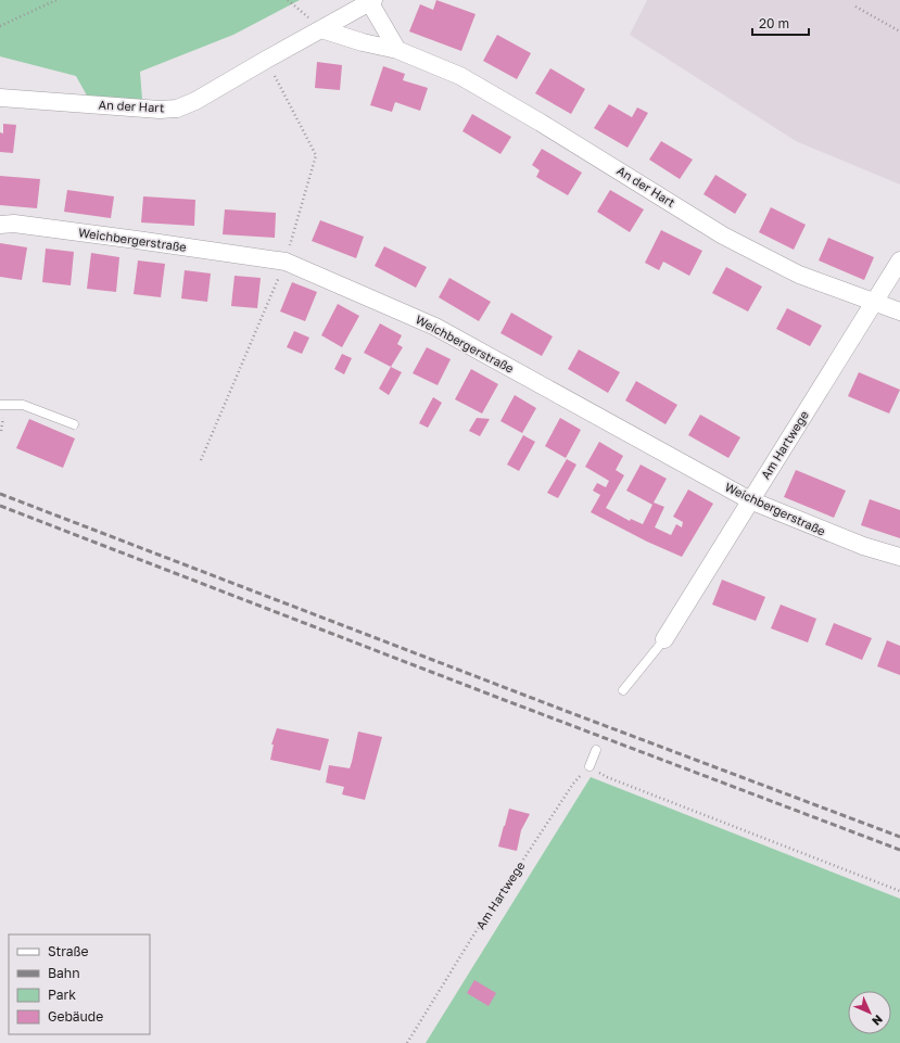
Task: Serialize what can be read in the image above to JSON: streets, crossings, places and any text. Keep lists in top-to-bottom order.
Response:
{
  "streets": {
    "street": ["An der Hart", "Weichbergerstraße", "Am Hartwege"]
  },
  "crossings": [
    ["An der Hart", "Am Hartwege"],
    ["Weichbergerstraße", "Am Hartwege"]
  ],
  "legend": [
    "Straße",
    "Bahn",
    "Park",
    "Gebäude"
  ],
  "scale_bar": "20 m",
  "north": "bottom right"
}
